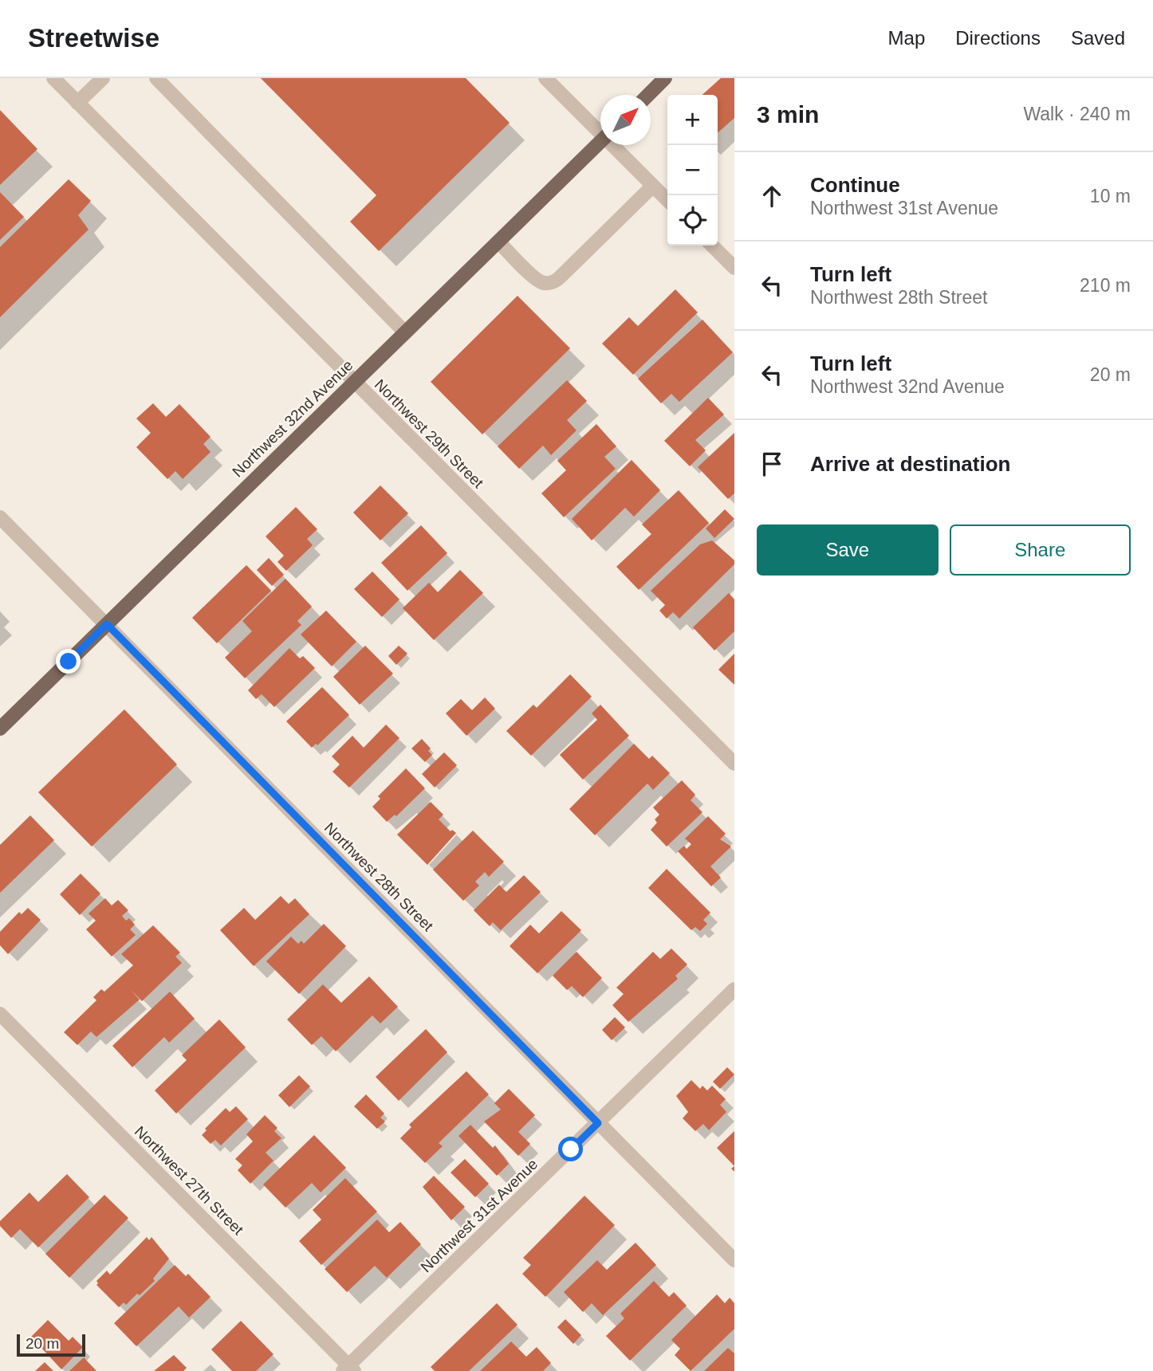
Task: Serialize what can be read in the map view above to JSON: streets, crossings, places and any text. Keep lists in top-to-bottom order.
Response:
{
  "streets": {
    "main road": ["Northwest 32nd Avenue"],
    "street": [
      "Northwest 29th Street",
      "Northwest 28th Street",
      "Northwest 27th Street",
      "Northwest 31st Avenue"
    ]
  },
  "crossings": [
    ["Northwest 32nd Avenue", "Northwest 29th Street"],
    ["Northwest 32nd Avenue", "Northwest 28th Street"],
    ["Northwest 28th Street", "Northwest 31st Avenue"],
    ["Northwest 27th Street", "Northwest 31st Avenue"]
  ],
  "scale_bar": "20 m",
  "north": "top right",
  "page": {
    "header": "Streetwise",
    "nav": ["Map", "Directions", "Saved"],
    "heading": ["3 min", "Walk · 240 m"],
    "map_buttons": ["+", "−"],
    "list": [
      ["Continue", "Northwest 31st Avenue", "10 m"],
      ["Turn left", "Northwest 28th Street", "210 m"],
      ["Turn left", "Northwest 32nd Avenue", "20 m"],
      "Arrive at destination"
    ],
    "buttons": ["Save", "Share"],
    "scale": "20 m"
  }
}
